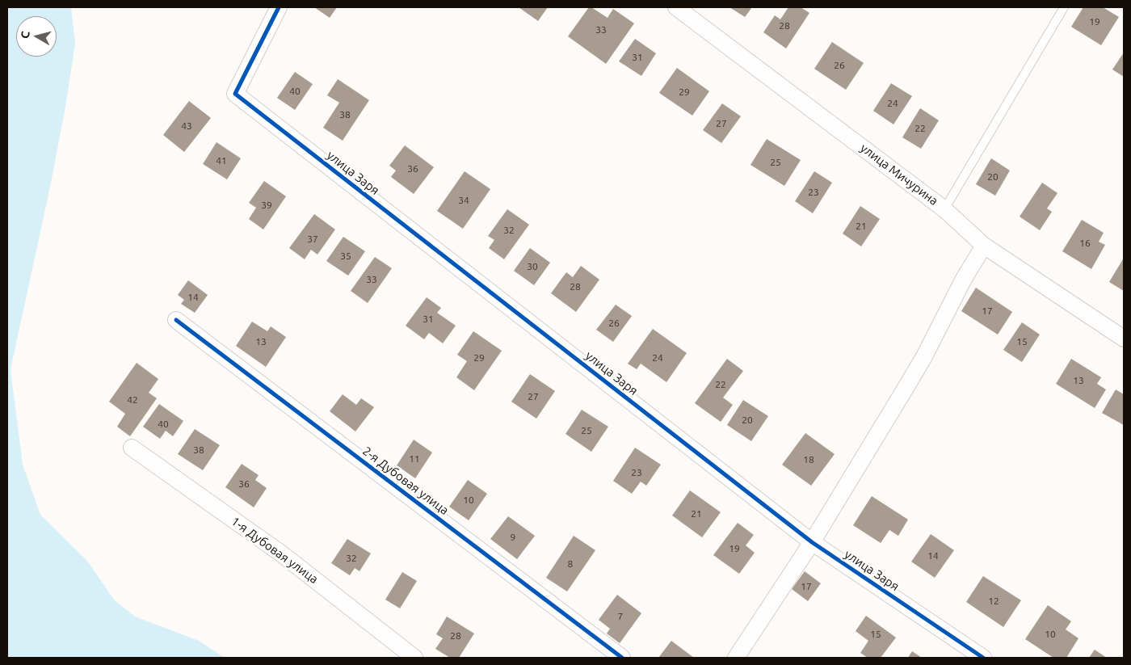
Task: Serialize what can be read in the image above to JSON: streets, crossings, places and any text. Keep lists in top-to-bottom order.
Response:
{
  "streets": {
    "street": [
      "улица Заря",
      "улица Мичурина",
      "2-я Дубовая улица",
      "1-я Дубовая улица"
    ]
  },
  "house_numbers": [
    "19",
    "28",
    "33",
    "31",
    "26",
    "40",
    "29",
    "24",
    "38",
    "27",
    "43",
    "22",
    "41",
    "25",
    "36",
    "20",
    "23",
    "34",
    "39",
    "21",
    "32",
    "37",
    "16",
    "35",
    "30",
    "33",
    "28",
    "14",
    "17",
    "31",
    "26",
    "13",
    "15",
    "29",
    "24",
    "13",
    "22",
    "27",
    "42",
    "20",
    "40",
    "25",
    "38",
    "11",
    "18",
    "23",
    "36",
    "10",
    "21",
    "9",
    "19",
    "14",
    "32",
    "8",
    "17",
    "12",
    "7",
    "15",
    "10",
    "28"
  ],
  "north": "left"
}
